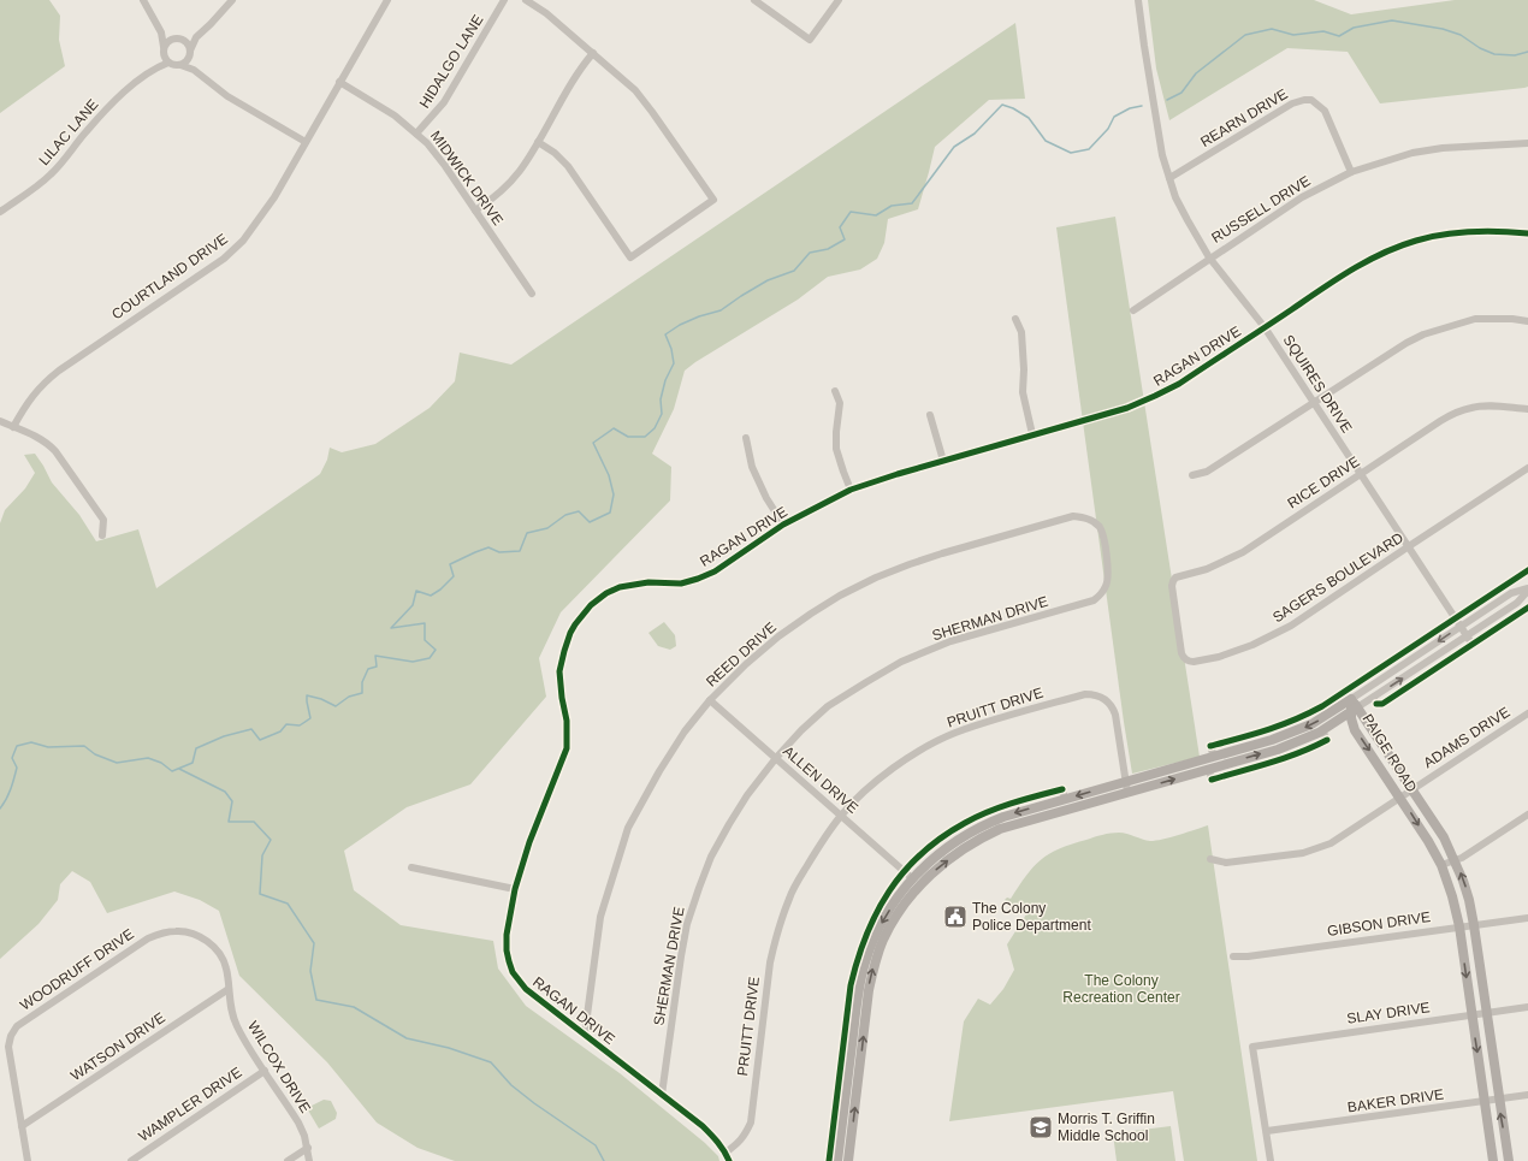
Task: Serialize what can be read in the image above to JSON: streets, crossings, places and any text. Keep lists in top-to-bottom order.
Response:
{
  "streets": {
    "main road": ["PAIGE ROAD"],
    "street": [
      "HIDALGO LANE",
      "REARN DRIVE",
      "LILAC LANE",
      "MIDWICK DRIVE",
      "RUSSELL DRIVE",
      "COURTLAND DRIVE",
      "RAGAN DRIVE",
      "SQUIRES DRIVE",
      "RICE DRIVE",
      "SAGERS BOULEVARD",
      "SHERMAN DRIVE",
      "REED DRIVE",
      "PRUITT DRIVE",
      "ADAMS DRIVE",
      "ALLEN DRIVE",
      "GIBSON DRIVE",
      "WOODRUFF DRIVE",
      "SLAY DRIVE",
      "WATSON DRIVE",
      "WILCOX DRIVE",
      "BAKER DRIVE",
      "WAMPLER DRIVE"
    ]
  },
  "crossings": [
    ["HIDALGO LANE", "MIDWICK DRIVE"],
    ["REARN DRIVE", "RUSSELL DRIVE"],
    ["REARN DRIVE", "SQUIRES DRIVE"],
    ["MIDWICK DRIVE", "COURTLAND DRIVE"],
    ["RUSSELL DRIVE", "SQUIRES DRIVE"],
    ["RAGAN DRIVE", "SQUIRES DRIVE"],
    ["RAGAN DRIVE", "SHERMAN DRIVE"],
    ["RAGAN DRIVE", "REED DRIVE"],
    ["RAGAN DRIVE", "PRUITT DRIVE"],
    ["SQUIRES DRIVE", "RICE DRIVE"],
    ["SQUIRES DRIVE", "SAGERS BOULEVARD"],
    ["RICE DRIVE", "SAGERS BOULEVARD"],
    ["SHERMAN DRIVE", "REED DRIVE"],
    ["SHERMAN DRIVE", "ALLEN DRIVE"],
    ["REED DRIVE", "ALLEN DRIVE"],
    ["PRUITT DRIVE", "ALLEN DRIVE"],
    ["ADAMS DRIVE", "PAIGE ROAD"],
    ["PAIGE ROAD", "GIBSON DRIVE"],
    ["PAIGE ROAD", "SLAY DRIVE"],
    ["PAIGE ROAD", "BAKER DRIVE"],
    ["WOODRUFF DRIVE", "WATSON DRIVE"],
    ["WOODRUFF DRIVE", "WILCOX DRIVE"],
    ["SLAY DRIVE", "BAKER DRIVE"],
    ["WATSON DRIVE", "WILCOX DRIVE"],
    ["WILCOX DRIVE", "WAMPLER DRIVE"]
  ],
  "parks": ["The Colony Recreation Center"],
  "places": {
    "public building": ["The Colony Police Department"],
    "school or university": ["Morris T. Griffin Middle School"]
  }
}
